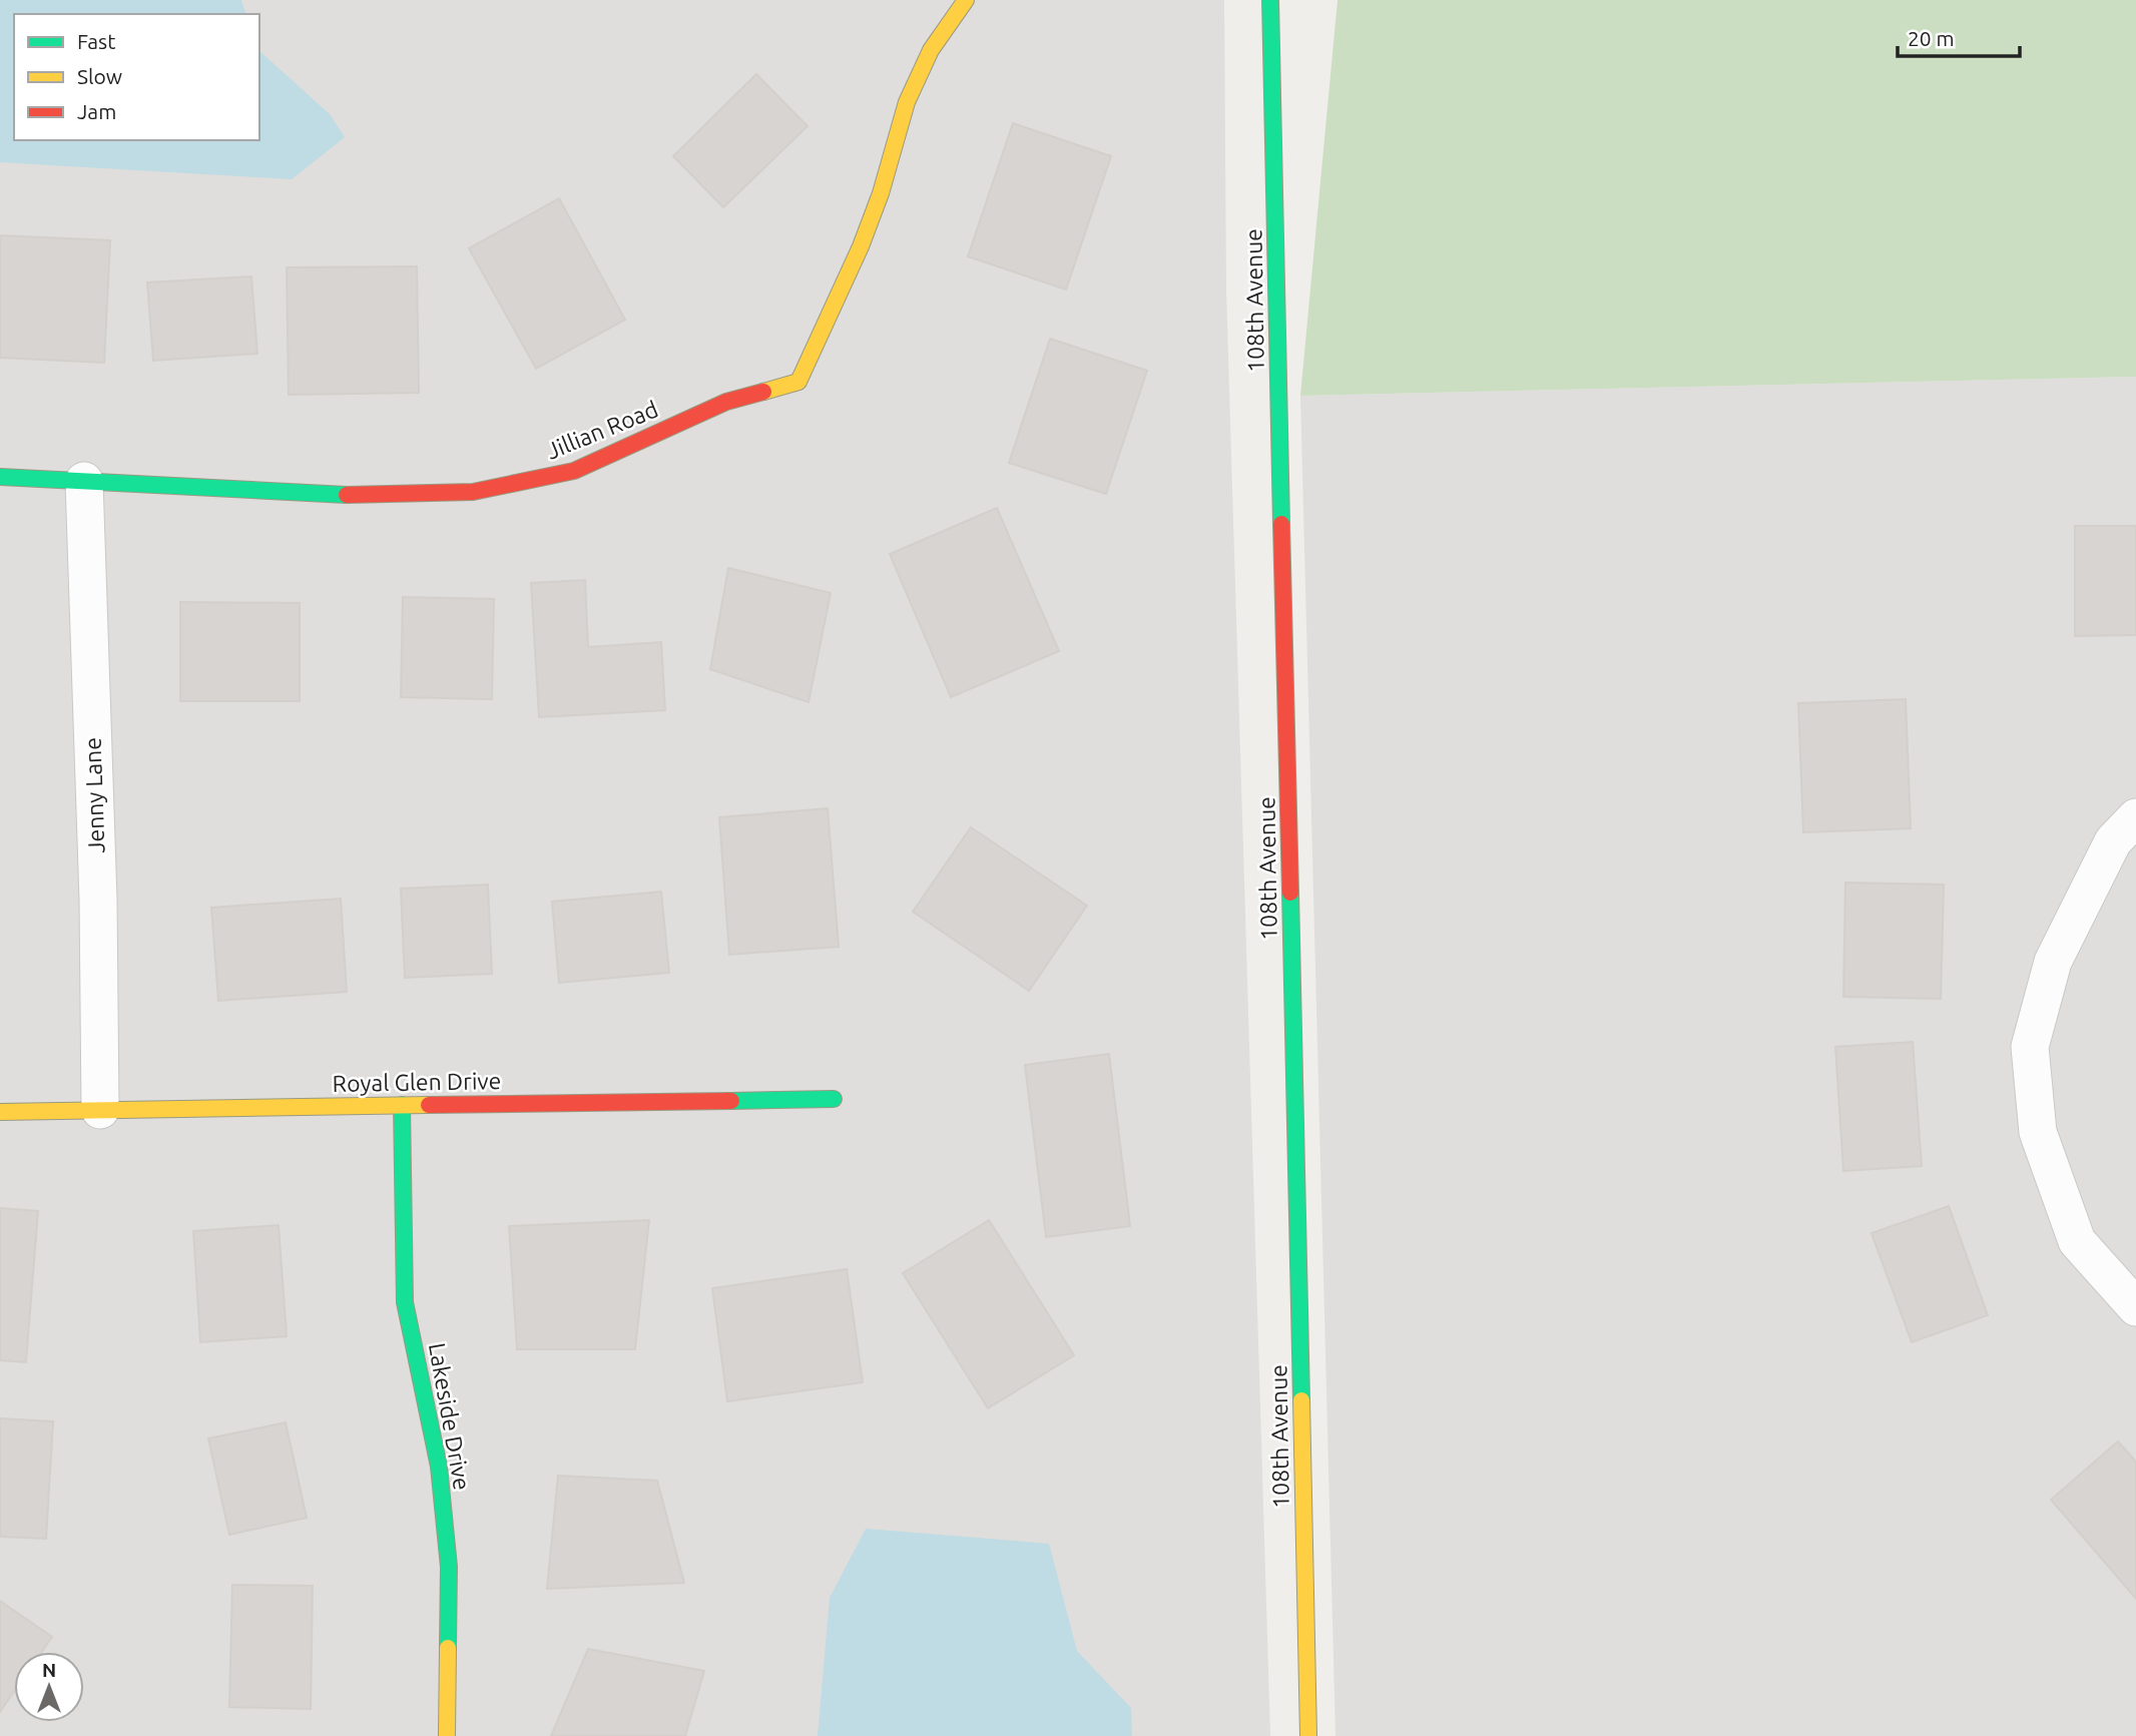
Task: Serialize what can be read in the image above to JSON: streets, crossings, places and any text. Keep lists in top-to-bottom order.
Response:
{
  "streets": {
    "street": [
      "108th Avenue",
      "Jillian Road",
      "Jenny Lane",
      "Royal Glen Drive",
      "Lakeside Drive"
    ]
  },
  "crossings": [
    ["Jillian Road", "Jenny Lane"],
    ["Jenny Lane", "Royal Glen Drive"],
    ["Royal Glen Drive", "Lakeside Drive"]
  ],
  "legend": ["Fast", "Slow", "Jam"],
  "scale_bar": "20 m",
  "north": "top"
}
